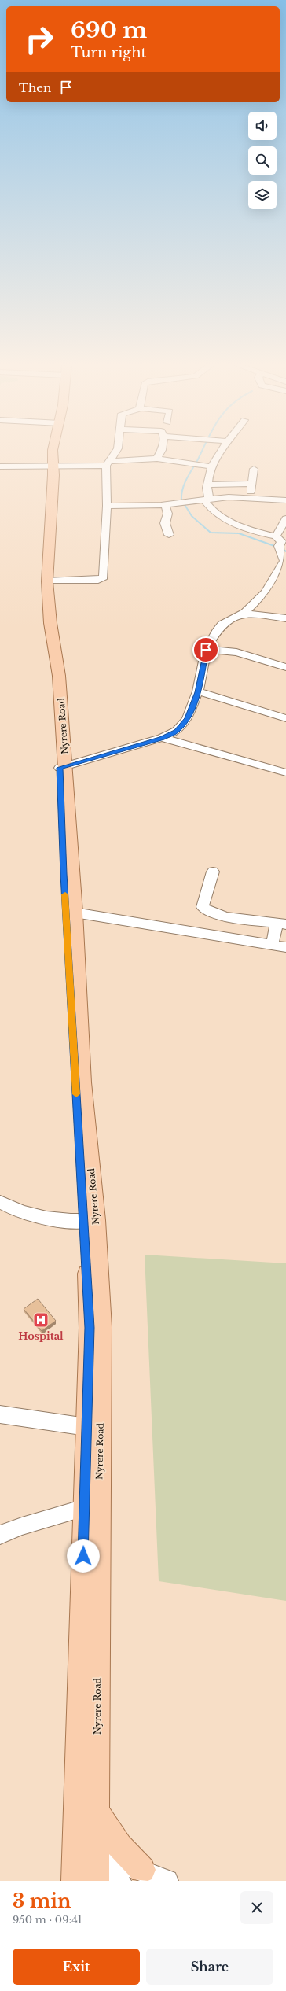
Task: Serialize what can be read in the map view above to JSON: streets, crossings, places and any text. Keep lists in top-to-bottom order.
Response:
{
  "streets": {
    "main road": ["Nyrere Road"]
  },
  "places": {
    "hospital": ["Hospital"]
  },
  "page": {
    "turn": ["690 m", "Turn right"],
    "then": "Then",
    "heading": ["3 min", "950 m · 09:41"],
    "buttons": ["Exit", "Share"]
  }
}
